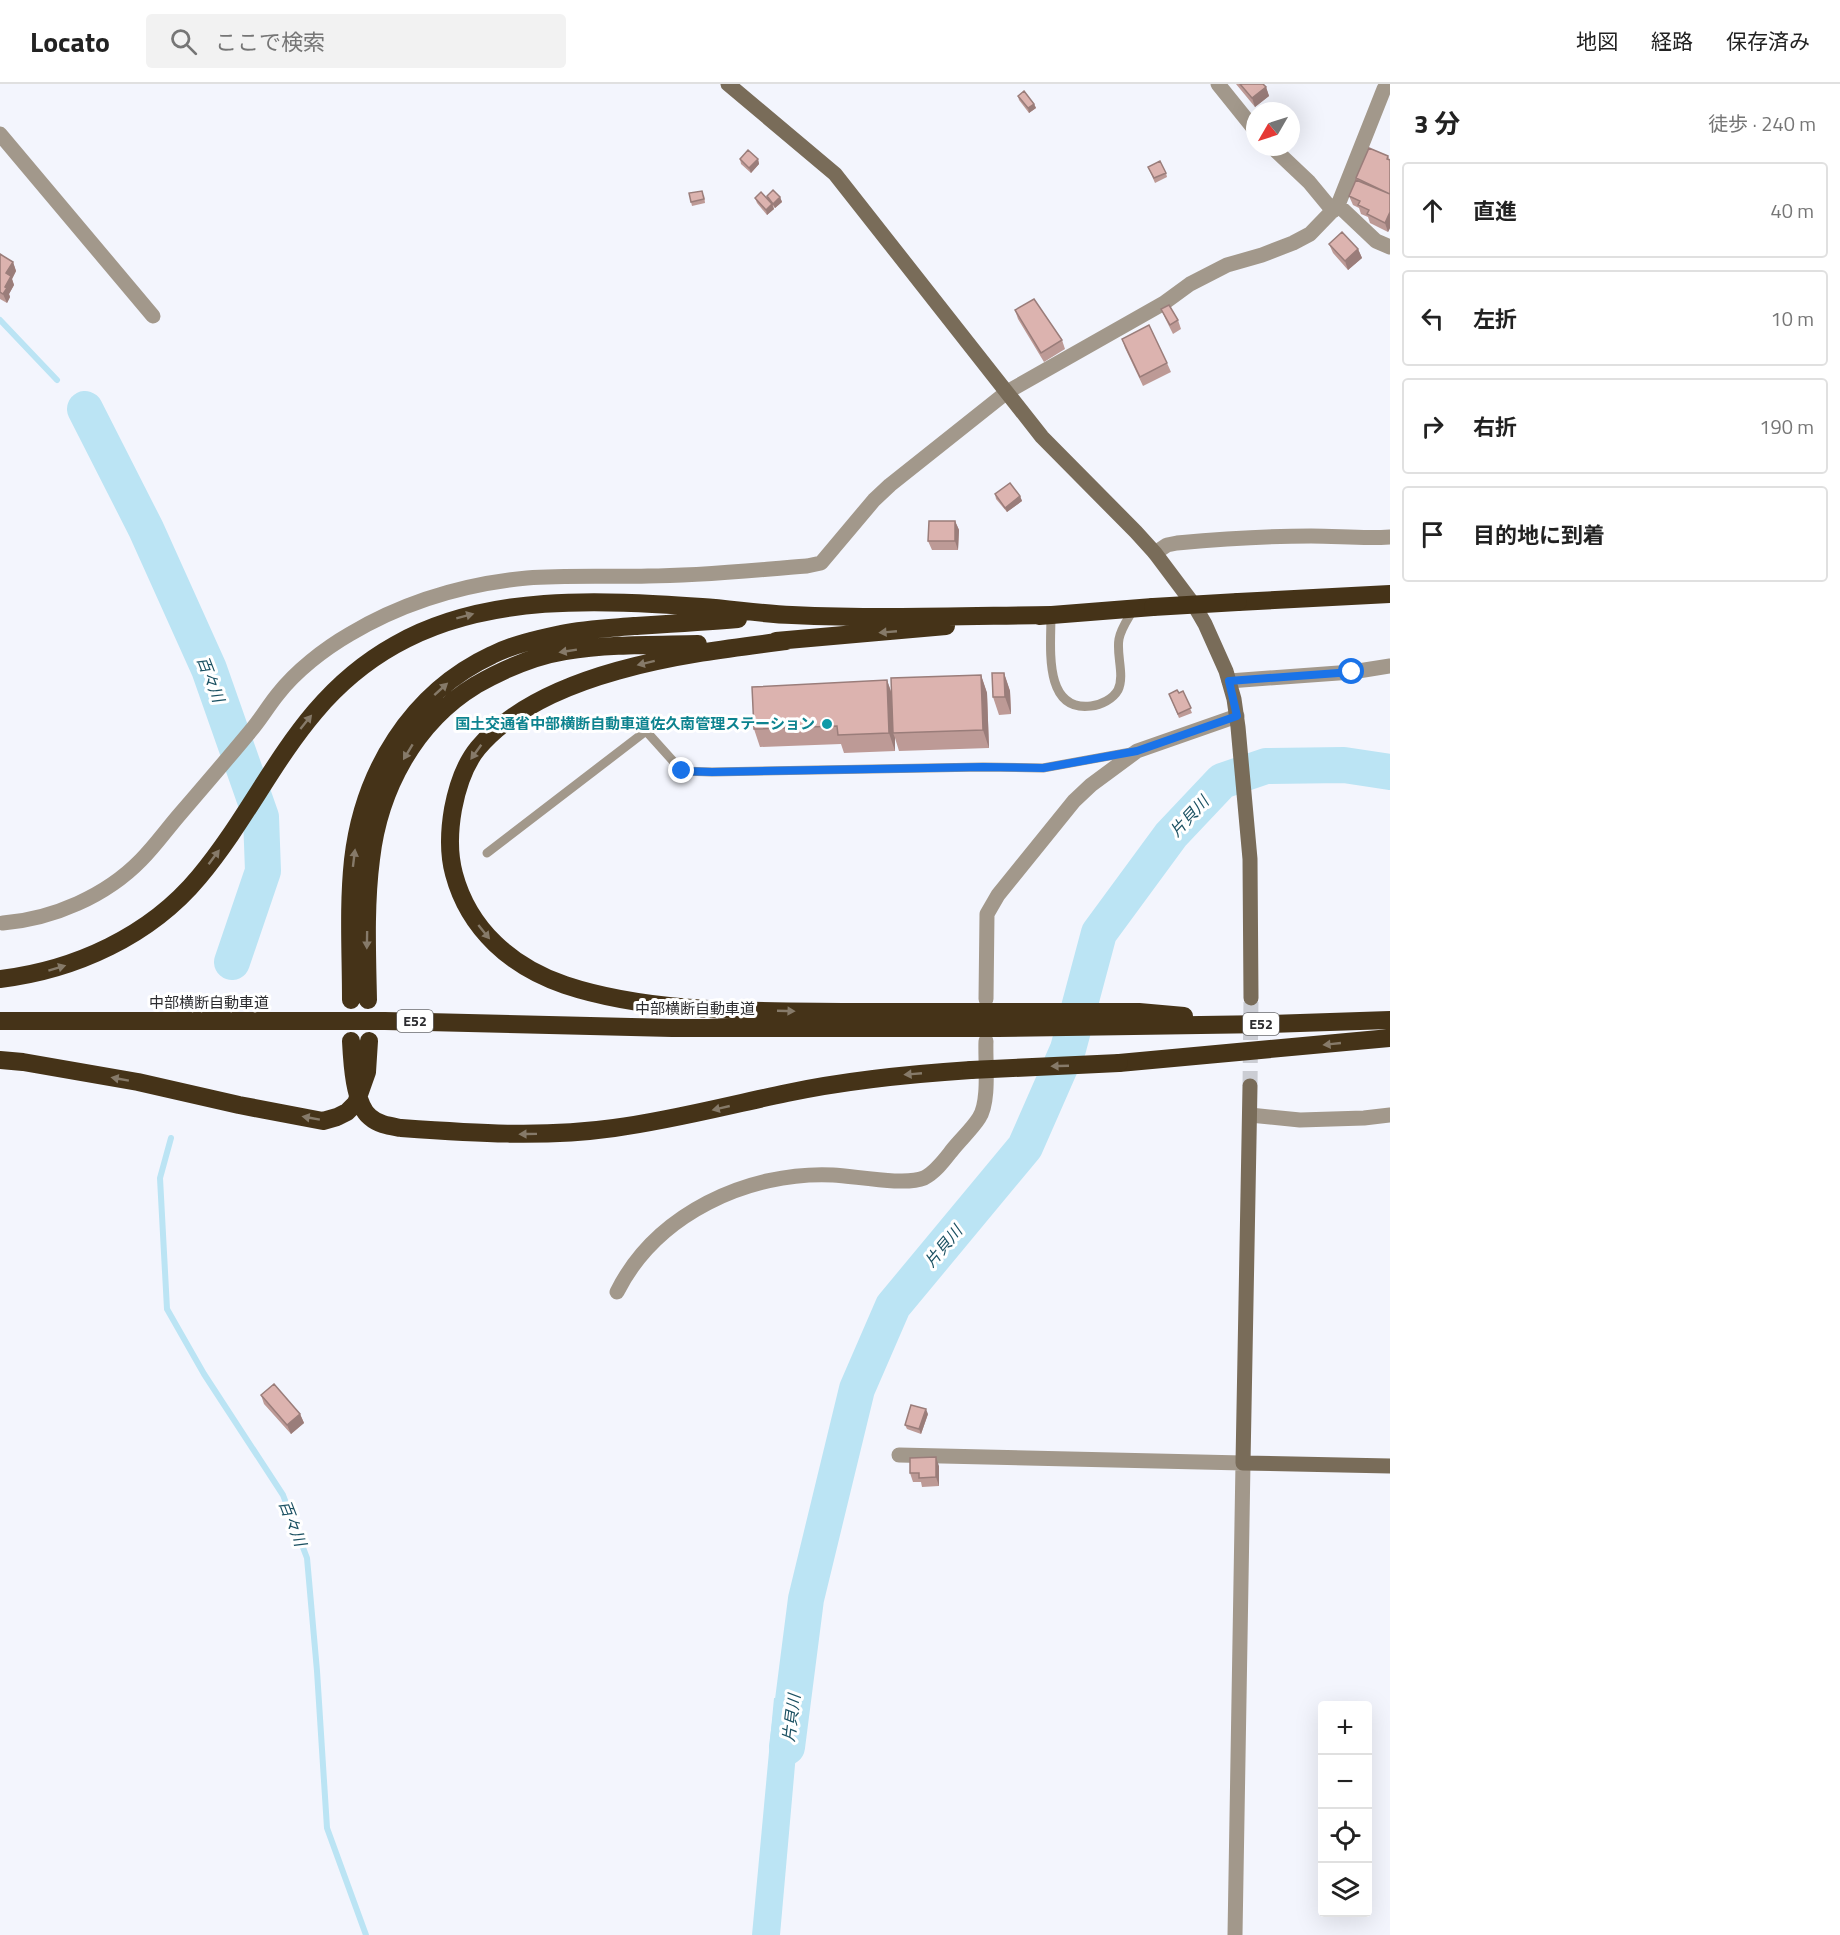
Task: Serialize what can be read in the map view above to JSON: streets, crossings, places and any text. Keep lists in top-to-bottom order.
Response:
{
  "streets": {
    "highway": ["中部横断自動車道", "E52"]
  },
  "water": ["百々川", "片貝川"],
  "places": ["国土交通省中部横断自動車道佐久南管理ステーション"],
  "north": "bottom left",
  "page": {
    "header": "Locato",
    "search": "ここで検索",
    "nav": ["地図", "経路", "保存済み"],
    "heading": ["3 分", "徒歩 · 240 m"],
    "list": [
      ["直進", "40 m"],
      ["左折", "10 m"],
      ["右折", "190 m"],
      "目的地に到着"
    ],
    "map_buttons": ["+", "−"]
  }
}
